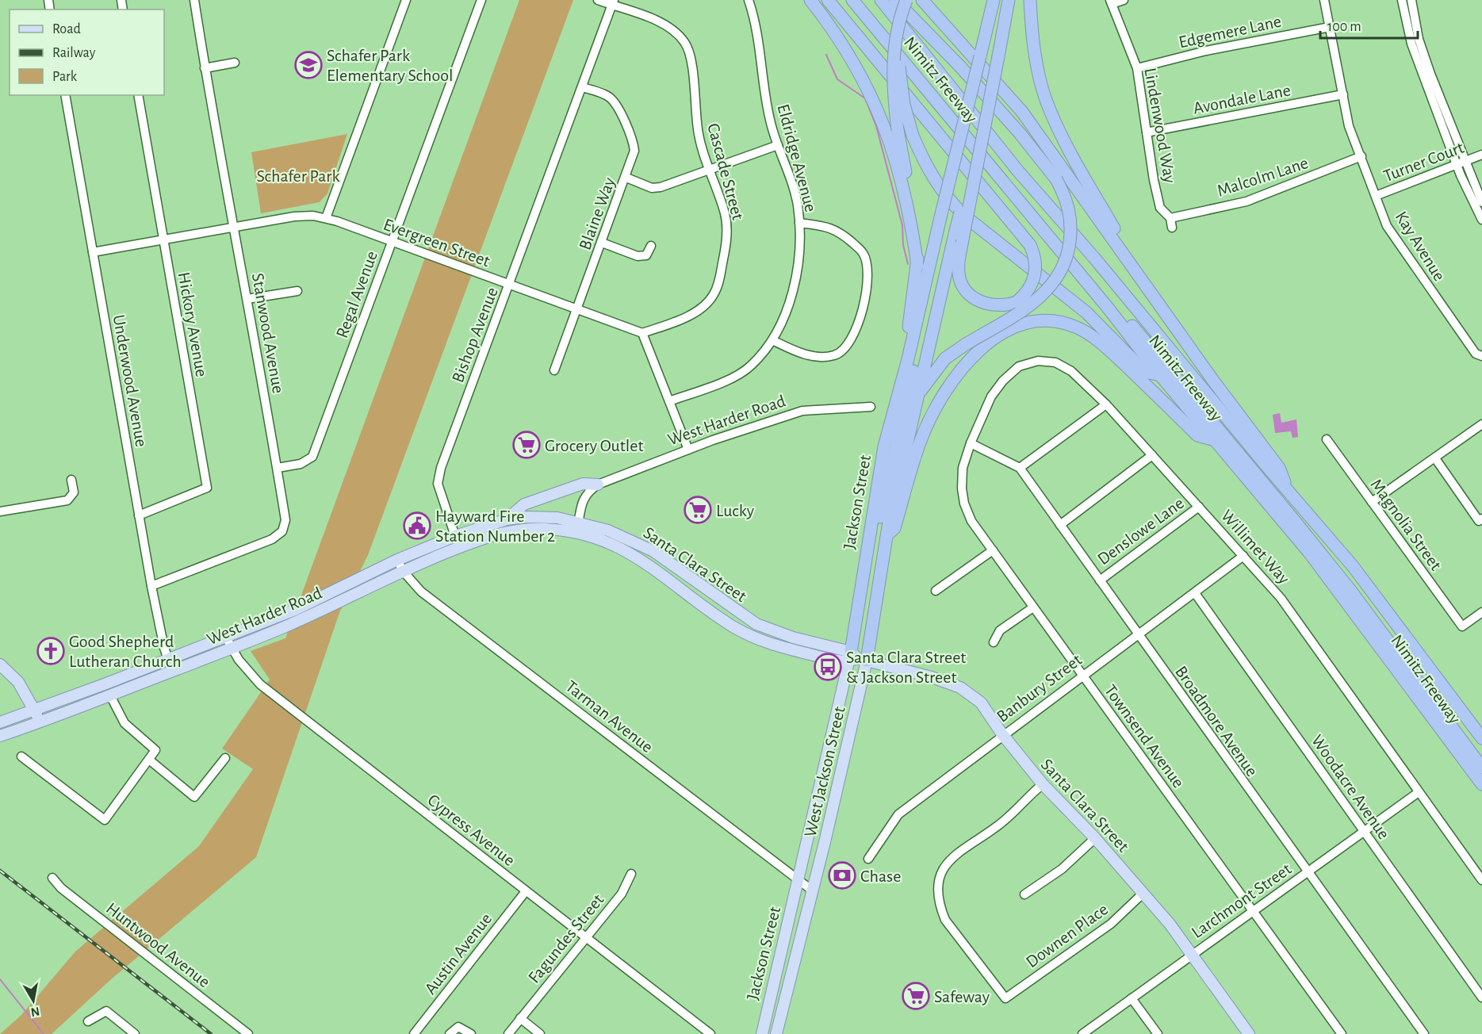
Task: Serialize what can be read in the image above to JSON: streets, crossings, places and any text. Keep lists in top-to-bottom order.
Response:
{
  "streets": {
    "highway": ["Nimitz Freeway", "Jackson Street"],
    "main road": ["West Harder Road", "Santa Clara Street", "West Jackson Street"],
    "street": [
      "Edgemere Lane",
      "Avondale Lane",
      "Lindenwood Way",
      "Eldridge Avenue",
      "Turner Court",
      "Cascade Street",
      "Malcolm Lane",
      "Blaine Way",
      "Evergreen Street",
      "Kay Avenue",
      "Regal Avenue",
      "Hickory Avenue",
      "Stanwood Avenue",
      "Bishop Avenue",
      "Underwood Avenue",
      "Magnolia Street",
      "Denslowe Lane",
      "Willimet Way",
      "Banbury Street",
      "Tarman Avenue",
      "Broadmore Avenue",
      "Townsend Avenue",
      "Woodacre Avenue",
      "Cypress Avenue",
      "Larchmont Street",
      "Downen Place",
      "Fagundes Street",
      "Huntwood Avenue",
      "Austin Avenue"
    ]
  },
  "crossings": [
    ["Edgemere Lane", "Lindenwood Way"],
    ["Edgemere Lane", "Kay Avenue"],
    ["Avondale Lane", "Lindenwood Way"],
    ["Avondale Lane", "Kay Avenue"],
    ["Lindenwood Way", "Malcolm Lane"],
    ["Turner Court", "Kay Avenue"],
    ["Cascade Street", "Evergreen Street"],
    ["Cascade Street", "Bishop Avenue"],
    ["Malcolm Lane", "Kay Avenue"],
    ["Blaine Way", "Evergreen Street"],
    ["Blaine Way", "Bishop Avenue"],
    ["Evergreen Street", "Regal Avenue"],
    ["Evergreen Street", "Hickory Avenue"],
    ["Evergreen Street", "Stanwood Avenue"],
    ["Evergreen Street", "Bishop Avenue"],
    ["Evergreen Street", "Underwood Avenue"],
    ["Regal Avenue", "Stanwood Avenue"],
    ["Hickory Avenue", "Underwood Avenue"],
    ["Stanwood Avenue", "Underwood Avenue"],
    ["Bishop Avenue", "West Harder Road"],
    ["Bishop Avenue", "Santa Clara Street"],
    ["Underwood Avenue", "West Harder Road"],
    ["West Harder Road", "Santa Clara Street"],
    ["West Harder Road", "Tarman Avenue"],
    ["West Harder Road", "Cypress Avenue"],
    ["Jackson Street", "Santa Clara Street"],
    ["Jackson Street", "Tarman Avenue"],
    ["Jackson Street", "West Jackson Street"],
    ["Denslowe Lane", "Willimet Way"],
    ["Denslowe Lane", "Broadmore Avenue"],
    ["Willimet Way", "Banbury Street"],
    ["Willimet Way", "Broadmore Avenue"],
    ["Willimet Way", "Townsend Avenue"],
    ["Willimet Way", "Larchmont Street"],
    ["Santa Clara Street", "Banbury Street"],
    ["Santa Clara Street", "West Jackson Street"],
    ["Santa Clara Street", "Larchmont Street"],
    ["Santa Clara Street", "Downen Place"],
    ["Banbury Street", "Broadmore Avenue"],
    ["Banbury Street", "Townsend Avenue"],
    ["Banbury Street", "Woodacre Avenue"],
    ["Tarman Avenue", "West Jackson Street"],
    ["Broadmore Avenue", "Townsend Avenue"],
    ["Broadmore Avenue", "Larchmont Street"],
    ["Townsend Avenue", "Larchmont Street"],
    ["Woodacre Avenue", "Larchmont Street"],
    ["Cypress Avenue", "Fagundes Street"],
    ["Cypress Avenue", "Austin Avenue"]
  ],
  "parks": ["Schafer Park"],
  "places": {
    "school or university": ["Schafer Park Elementary School"],
    "supermarket": ["Grocery Outlet", "Lucky", "Safeway"],
    "public building": ["Hayward Fire Station Number 2"],
    "church": ["Good Shepherd Lutheran Church"],
    "bus stop": ["Santa Clara Street & Jackson Street"],
    "bank": ["Chase"]
  },
  "legend": ["Road", "Railway", "Park"],
  "scale_bar": "100 m",
  "north": "bottom"
}
